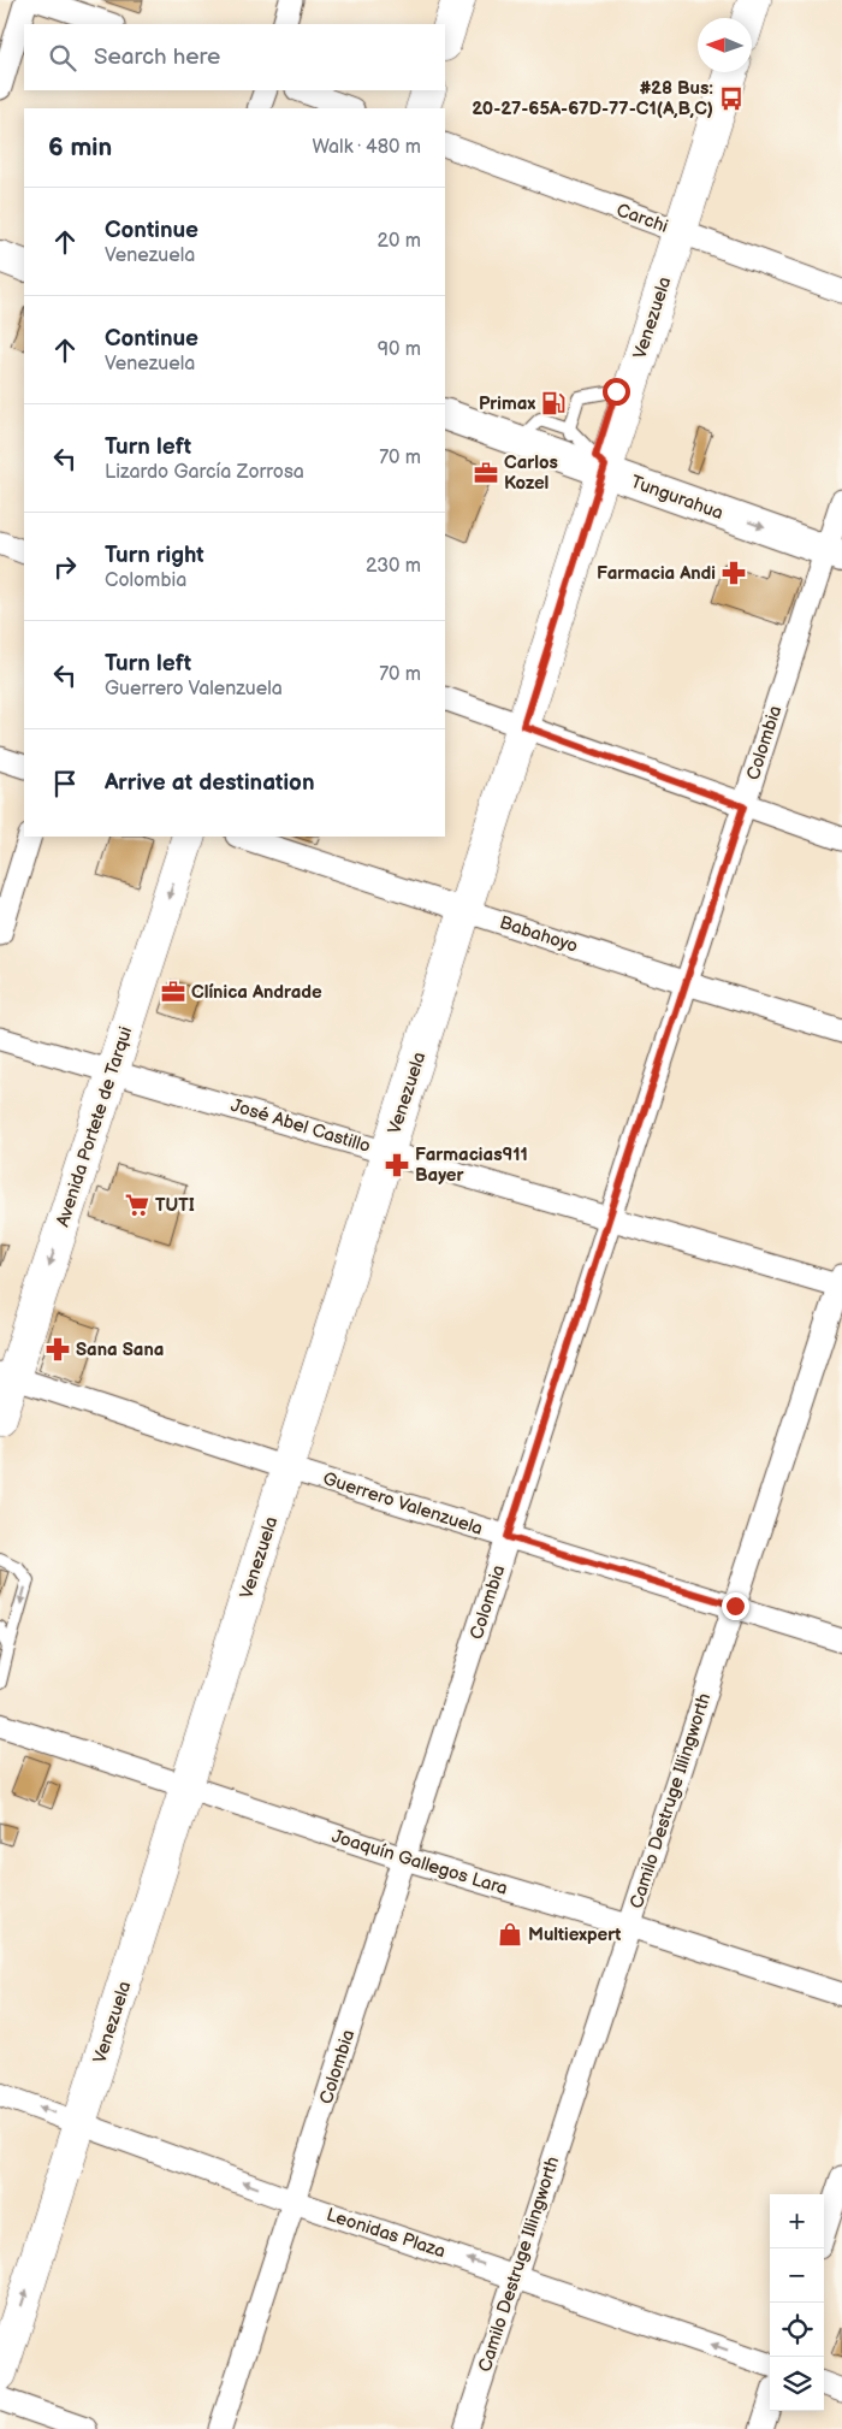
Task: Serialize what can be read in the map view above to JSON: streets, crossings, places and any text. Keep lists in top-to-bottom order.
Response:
{
  "streets": {
    "main road": ["Venezuela", "Tungurahua", "Avenida Portete de Tarqui"],
    "street": [
      "Carchi",
      "Colombia",
      "Babahoyo",
      "José Abel Castillo",
      "Guerrero Valenzuela",
      "Camilo Destruge Illingworth",
      "Joaquín Gallegos Lara",
      "Leonidas Plaza"
    ]
  },
  "crossings": [
    ["Carchi", "Venezuela"],
    ["Venezuela", "Tungurahua"],
    ["Venezuela", "Babahoyo"],
    ["Venezuela", "José Abel Castillo"],
    ["Venezuela", "Guerrero Valenzuela"],
    ["Venezuela", "Joaquín Gallegos Lara"],
    ["Venezuela", "Leonidas Plaza"],
    ["Tungurahua", "Colombia"],
    ["Colombia", "Babahoyo"],
    ["Colombia", "José Abel Castillo"],
    ["Colombia", "Guerrero Valenzuela"],
    ["Colombia", "Joaquín Gallegos Lara"],
    ["Colombia", "Leonidas Plaza"],
    ["José Abel Castillo", "Avenida Portete de Tarqui"],
    ["José Abel Castillo", "Camilo Destruge Illingworth"],
    ["Avenida Portete de Tarqui", "Guerrero Valenzuela"],
    ["Guerrero Valenzuela", "Camilo Destruge Illingworth"],
    ["Camilo Destruge Illingworth", "Joaquín Gallegos Lara"],
    ["Camilo Destruge Illingworth", "Leonidas Plaza"]
  ],
  "one_way": ["Tungurahua", "Avenida Portete de Tarqui", "Leonidas Plaza"],
  "places": {
    "bus stop": ["#28 Bus: 20-27-65A-67D-77-C1(A,B,C)"],
    "fuel station": ["Primax"],
    "office": ["Carlos Kozel", "Clínica Andrade"],
    "pharmacy": ["Farmacia Andi", "Farmacias911 Bayer", "Sana Sana"],
    "supermarket": ["TUTI"],
    "shop": ["Multiexpert"]
  },
  "north": "left",
  "page": {
    "search": "Search here",
    "heading": ["6 min", "Walk · 480 m"],
    "list": [
      ["Continue", "Venezuela", "20 m"],
      ["Continue", "Venezuela", "90 m"],
      ["Turn left", "Lizardo García Zorrosa", "70 m"],
      ["Turn right", "Colombia", "230 m"],
      ["Turn left", "Guerrero Valenzuela", "70 m"],
      "Arrive at destination"
    ],
    "map_buttons": ["+", "−"]
  }
}
